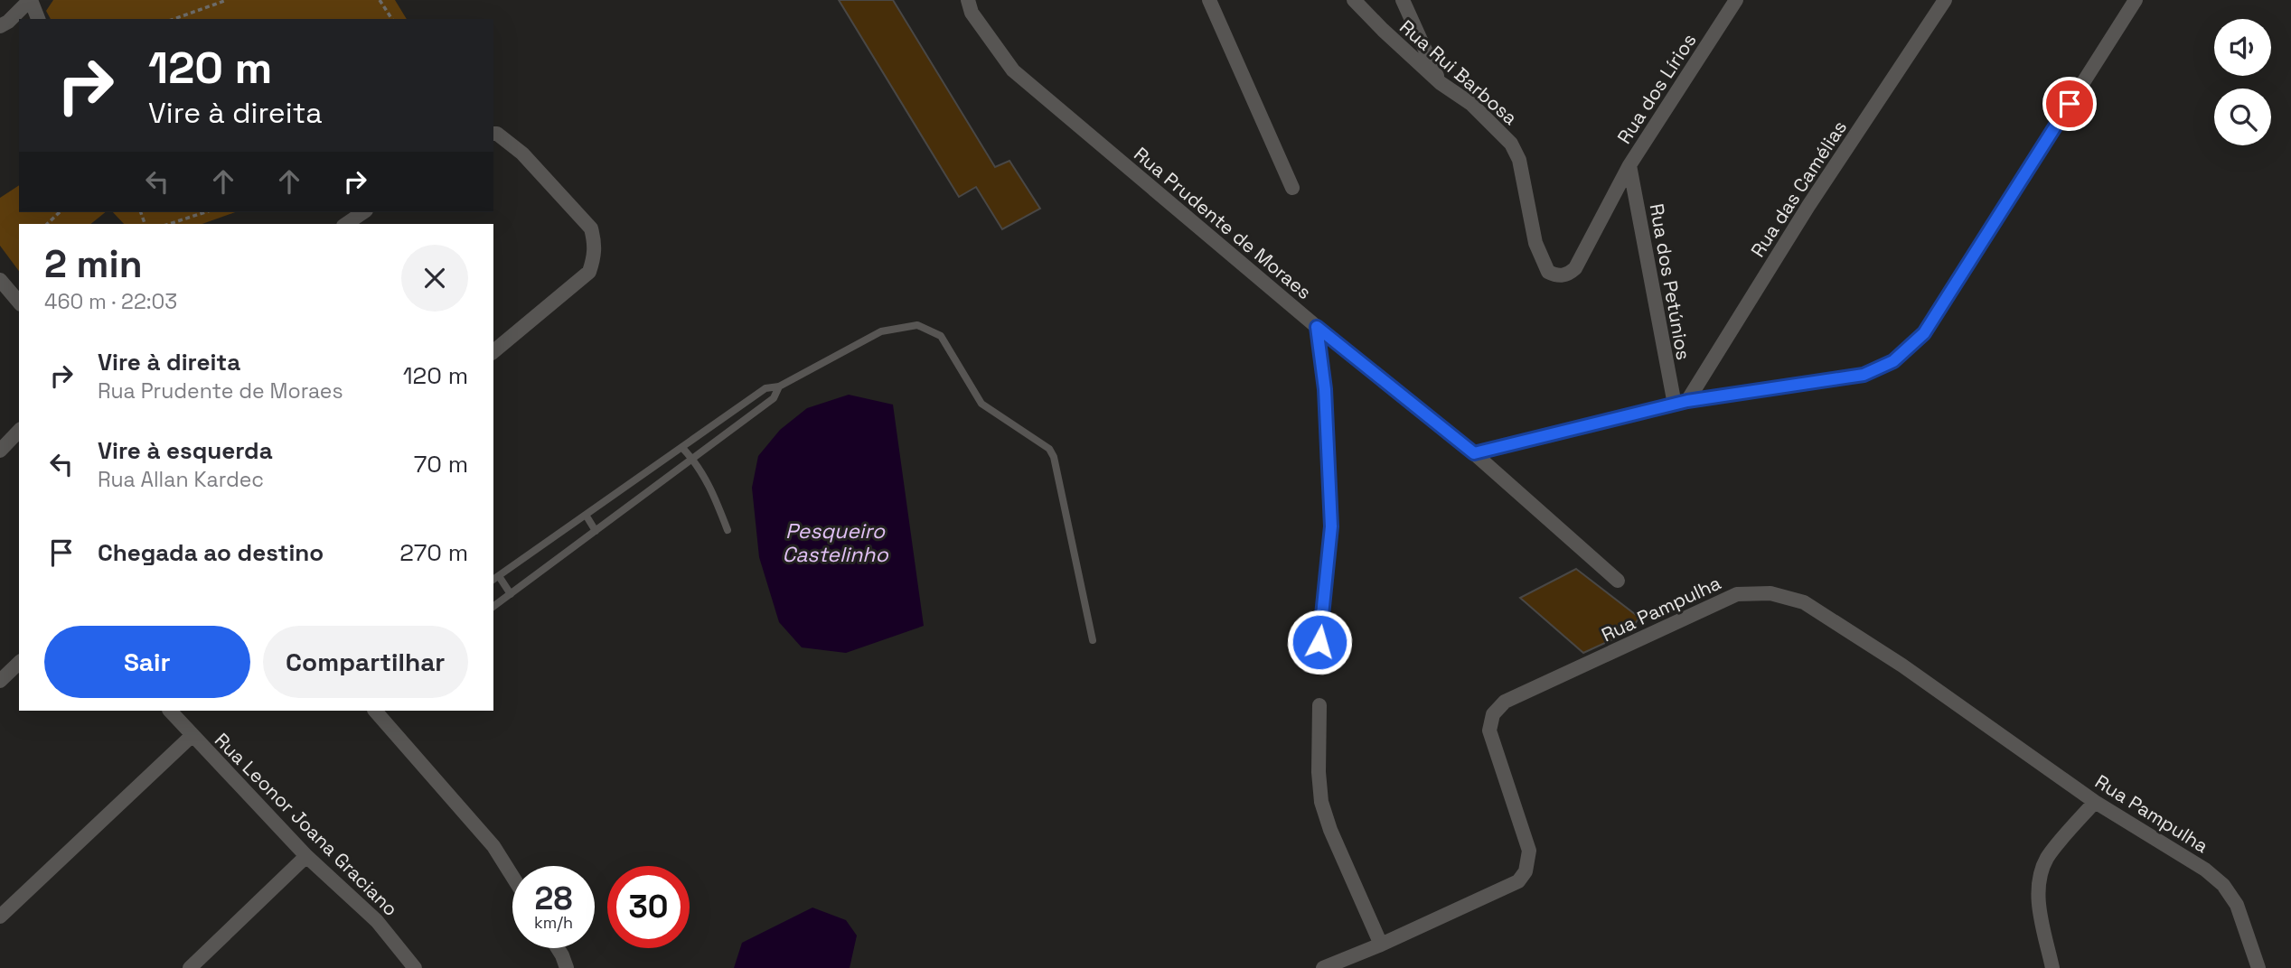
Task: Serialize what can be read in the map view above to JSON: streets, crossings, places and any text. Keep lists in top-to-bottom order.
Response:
{
  "streets": {
    "street": [
      "Rua Rui Barbosa",
      "Rua dos Lírios",
      "Rua das Camélias",
      "Rua Prudente de Moraes",
      "Rua dos Petúnios",
      "Rua Pampulha",
      "Rua Leonor Joana Graciano"
    ]
  },
  "crossings": [
    ["Rua Rui Barbosa", "Rua dos Lírios"],
    ["Rua dos Lírios", "Rua dos Petúnios"],
    ["Rua das Camélias", "Rua dos Petúnios"]
  ],
  "water": ["Pesqueiro Castelinho"],
  "page": {
    "turn": ["120 m", "Vire à direita"],
    "heading": ["2 min", "460 m · 22:03"],
    "list": [
      {
        "name": "Vire à direita",
        "note": "Rua Prudente de Moraes",
        "value": "120 m"
      },
      {
        "name": "Vire à esquerda",
        "note": "Rua Allan Kardec",
        "value": "70 m"
      },
      {
        "name": "Chegada ao destino",
        "value": "270 m"
      }
    ],
    "buttons": ["Sair", "Compartilhar"],
    "speed": "28 km/h",
    "limit": "30"
  }
}
